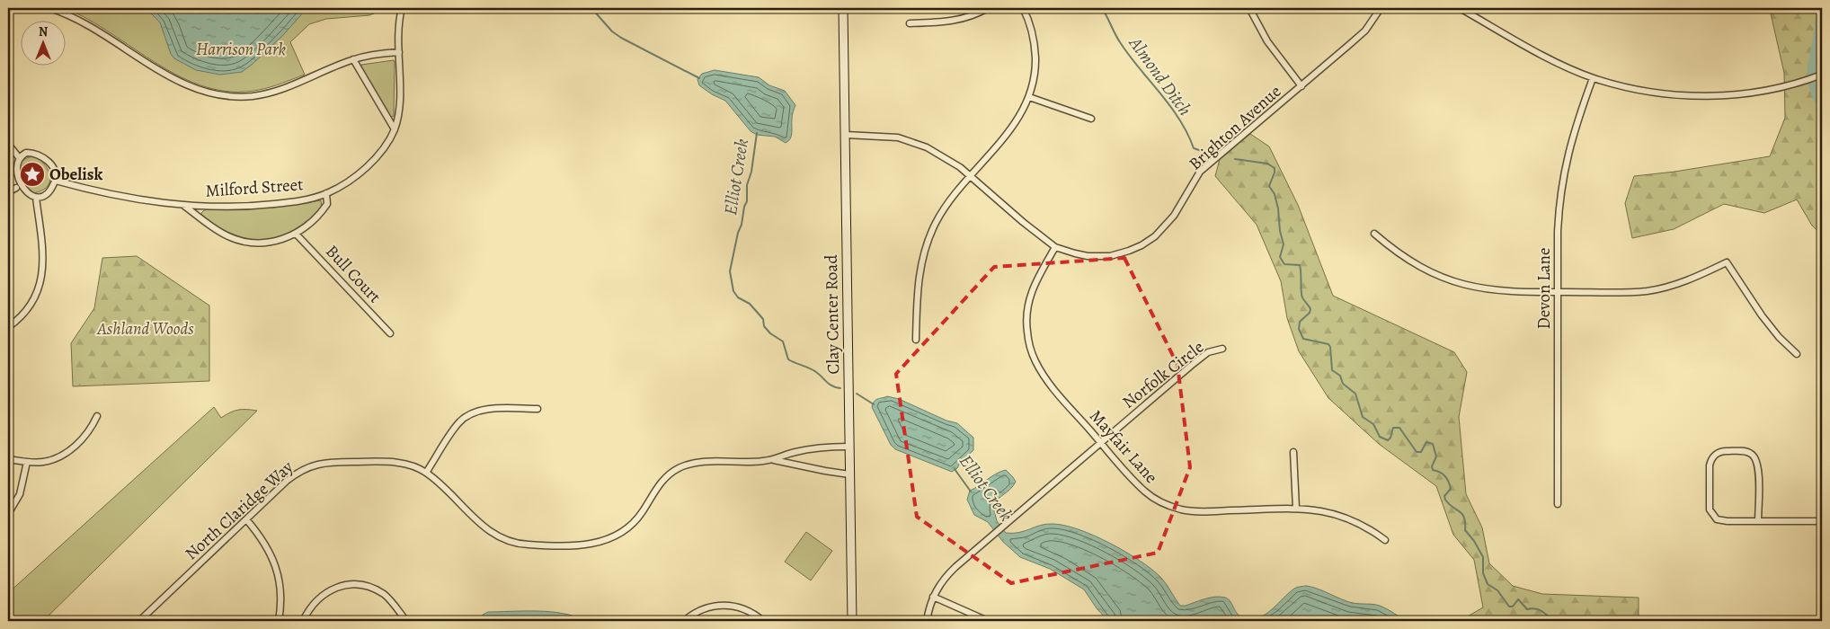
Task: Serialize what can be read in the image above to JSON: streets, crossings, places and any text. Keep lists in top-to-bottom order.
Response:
{
  "streets": {
    "street": [
      "Brighton Avenue",
      "Milford Street",
      "Bull Court",
      "Devon Lane",
      "Clay Center Road",
      "Norfolk Circle",
      "Mayfair Lane",
      "North Claridge Way"
    ]
  },
  "crossings": [
    ["Brighton Avenue", "Clay Center Road"],
    ["Brighton Avenue", "Mayfair Lane"],
    ["Milford Street", "Bull Court"],
    ["Clay Center Road", "North Claridge Way"],
    ["Norfolk Circle", "Mayfair Lane"]
  ],
  "water": ["Almond Ditch", "Elliot Creek"],
  "parks": ["Harrison Park", "Ashland Woods"],
  "places": {
    "place": ["Obelisk"]
  },
  "north": "top"
}
